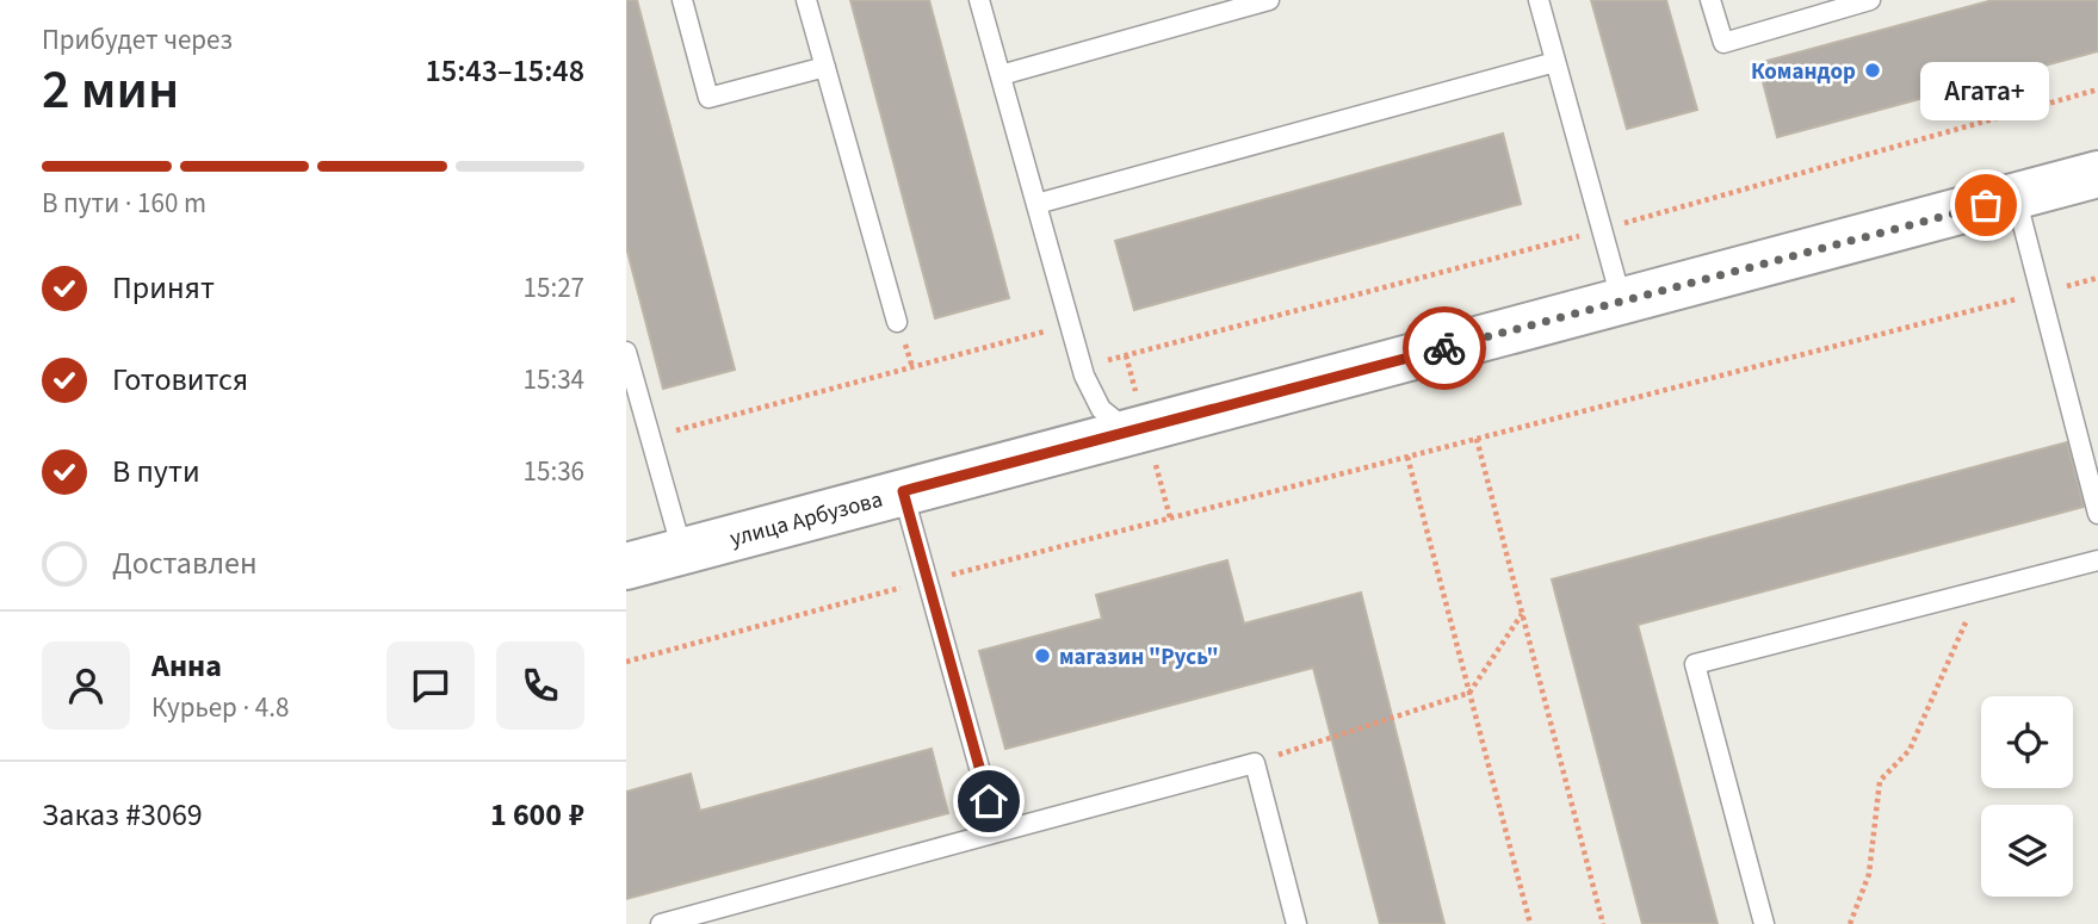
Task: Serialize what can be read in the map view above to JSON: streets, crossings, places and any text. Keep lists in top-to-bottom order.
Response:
{
  "streets": {
    "street": ["улица Арбузова"]
  },
  "places": ["Командор", "Агата+", "магазин \"Русь\""],
  "page": {
    "heading": ["2 мин", "Прибудет через", "15:43–15:48"],
    "panel": [
      "Анна",
      "Курьер · 4.8",
      "Заказ #3069",
      "1 600 ₽"
    ],
    "bubble": "Агата+",
    "bar": "В пути · 160 m",
    "list": [
      ["Принят", "15:27"],
      ["Готовится", "15:34"],
      ["В пути", "15:36"],
      "Доставлен"
    ]
  }
}
